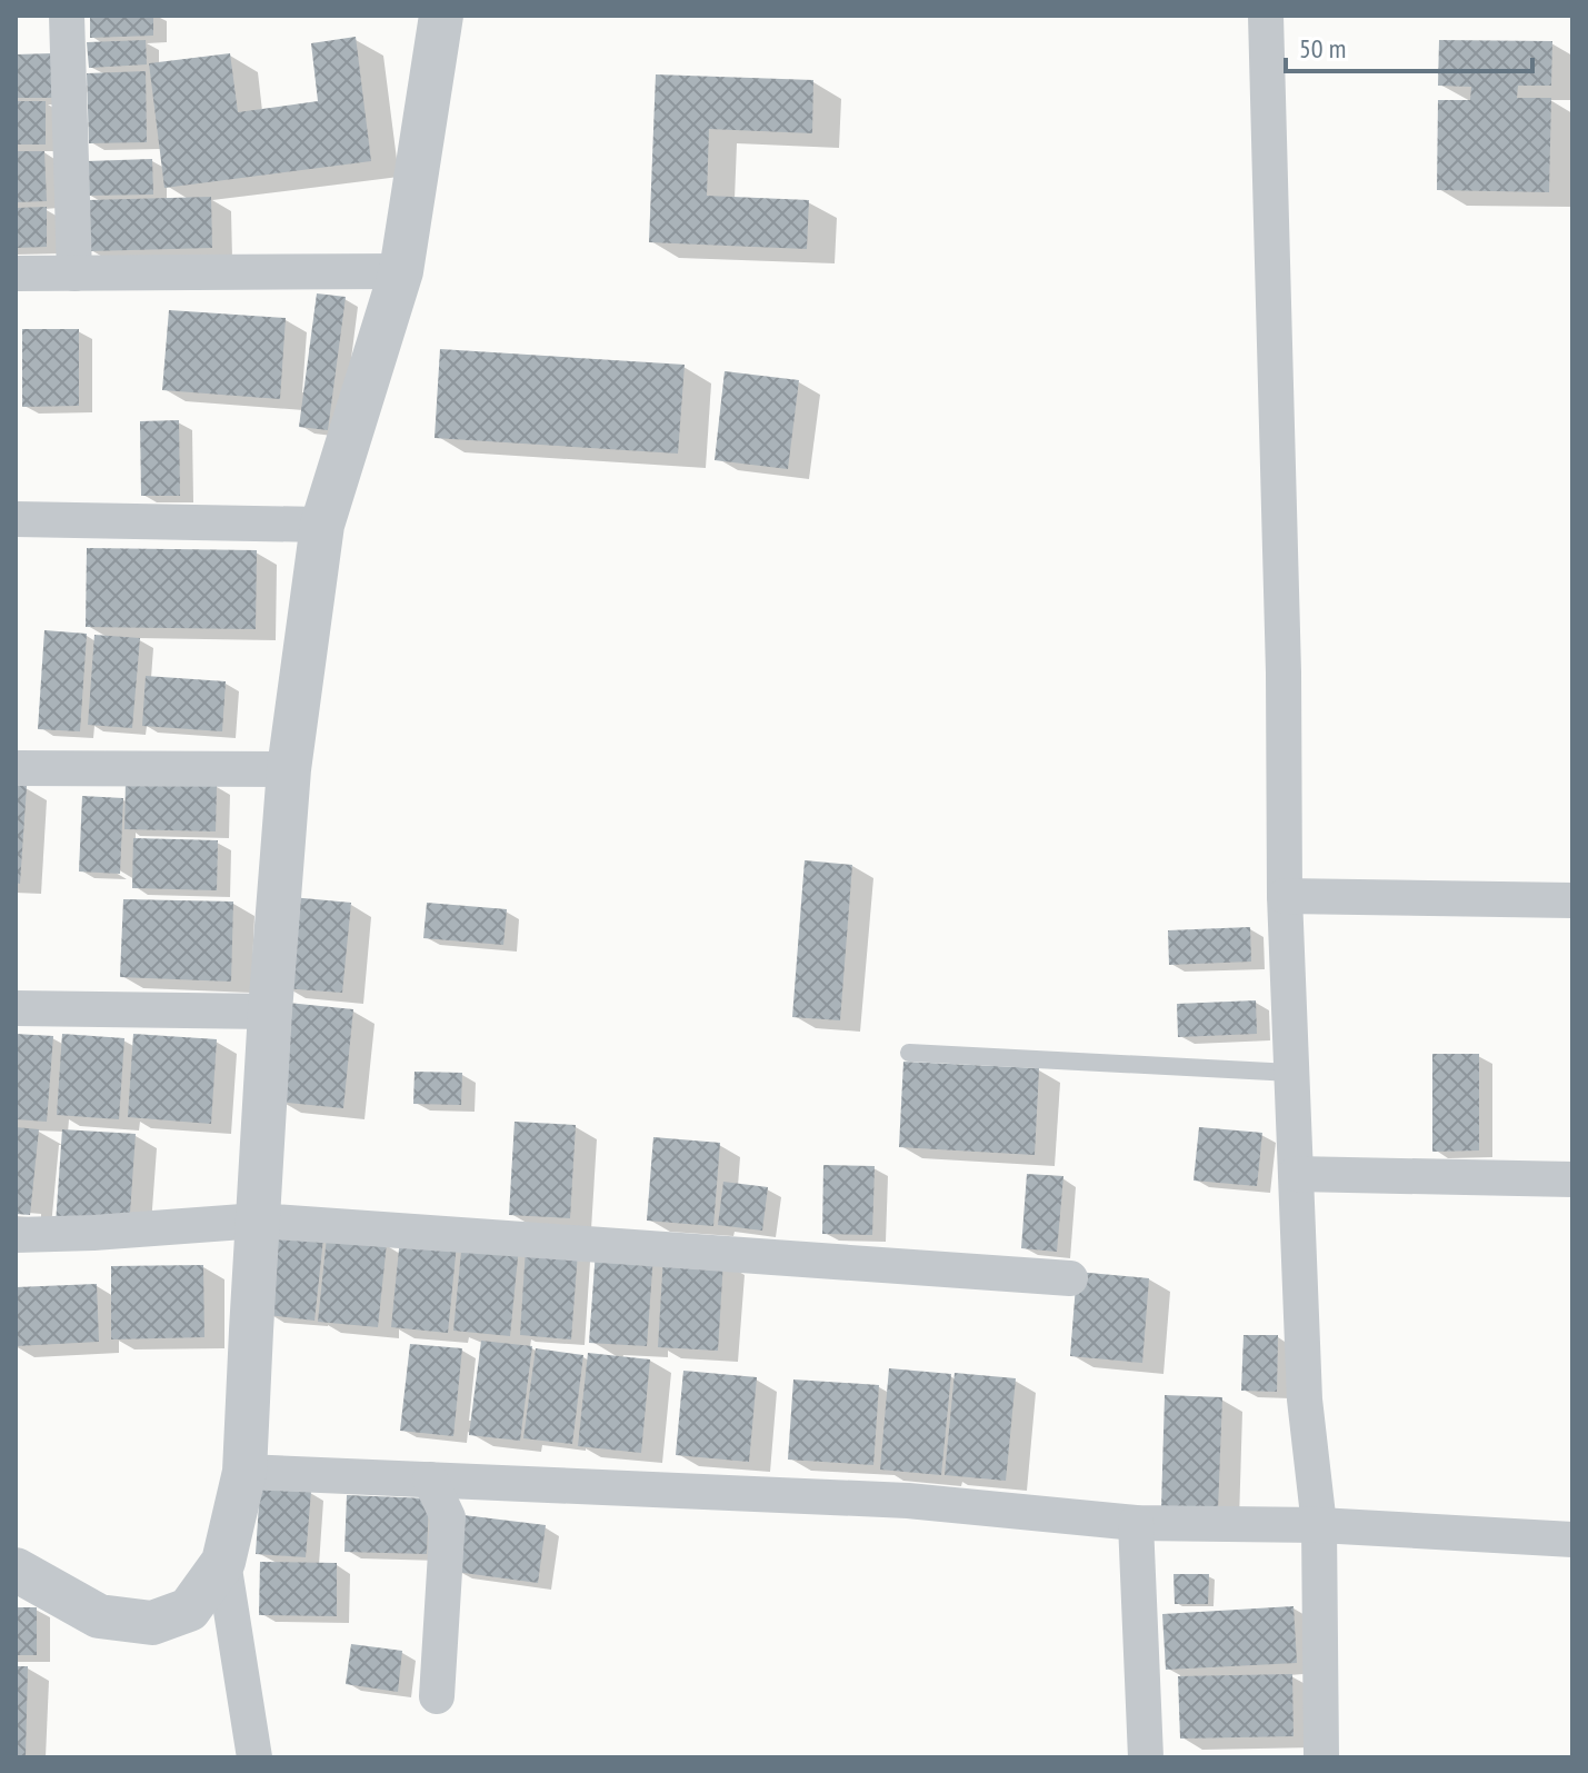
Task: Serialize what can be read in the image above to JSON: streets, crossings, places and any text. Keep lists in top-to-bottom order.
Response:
{
  "scale_bar": "50 m"
}
